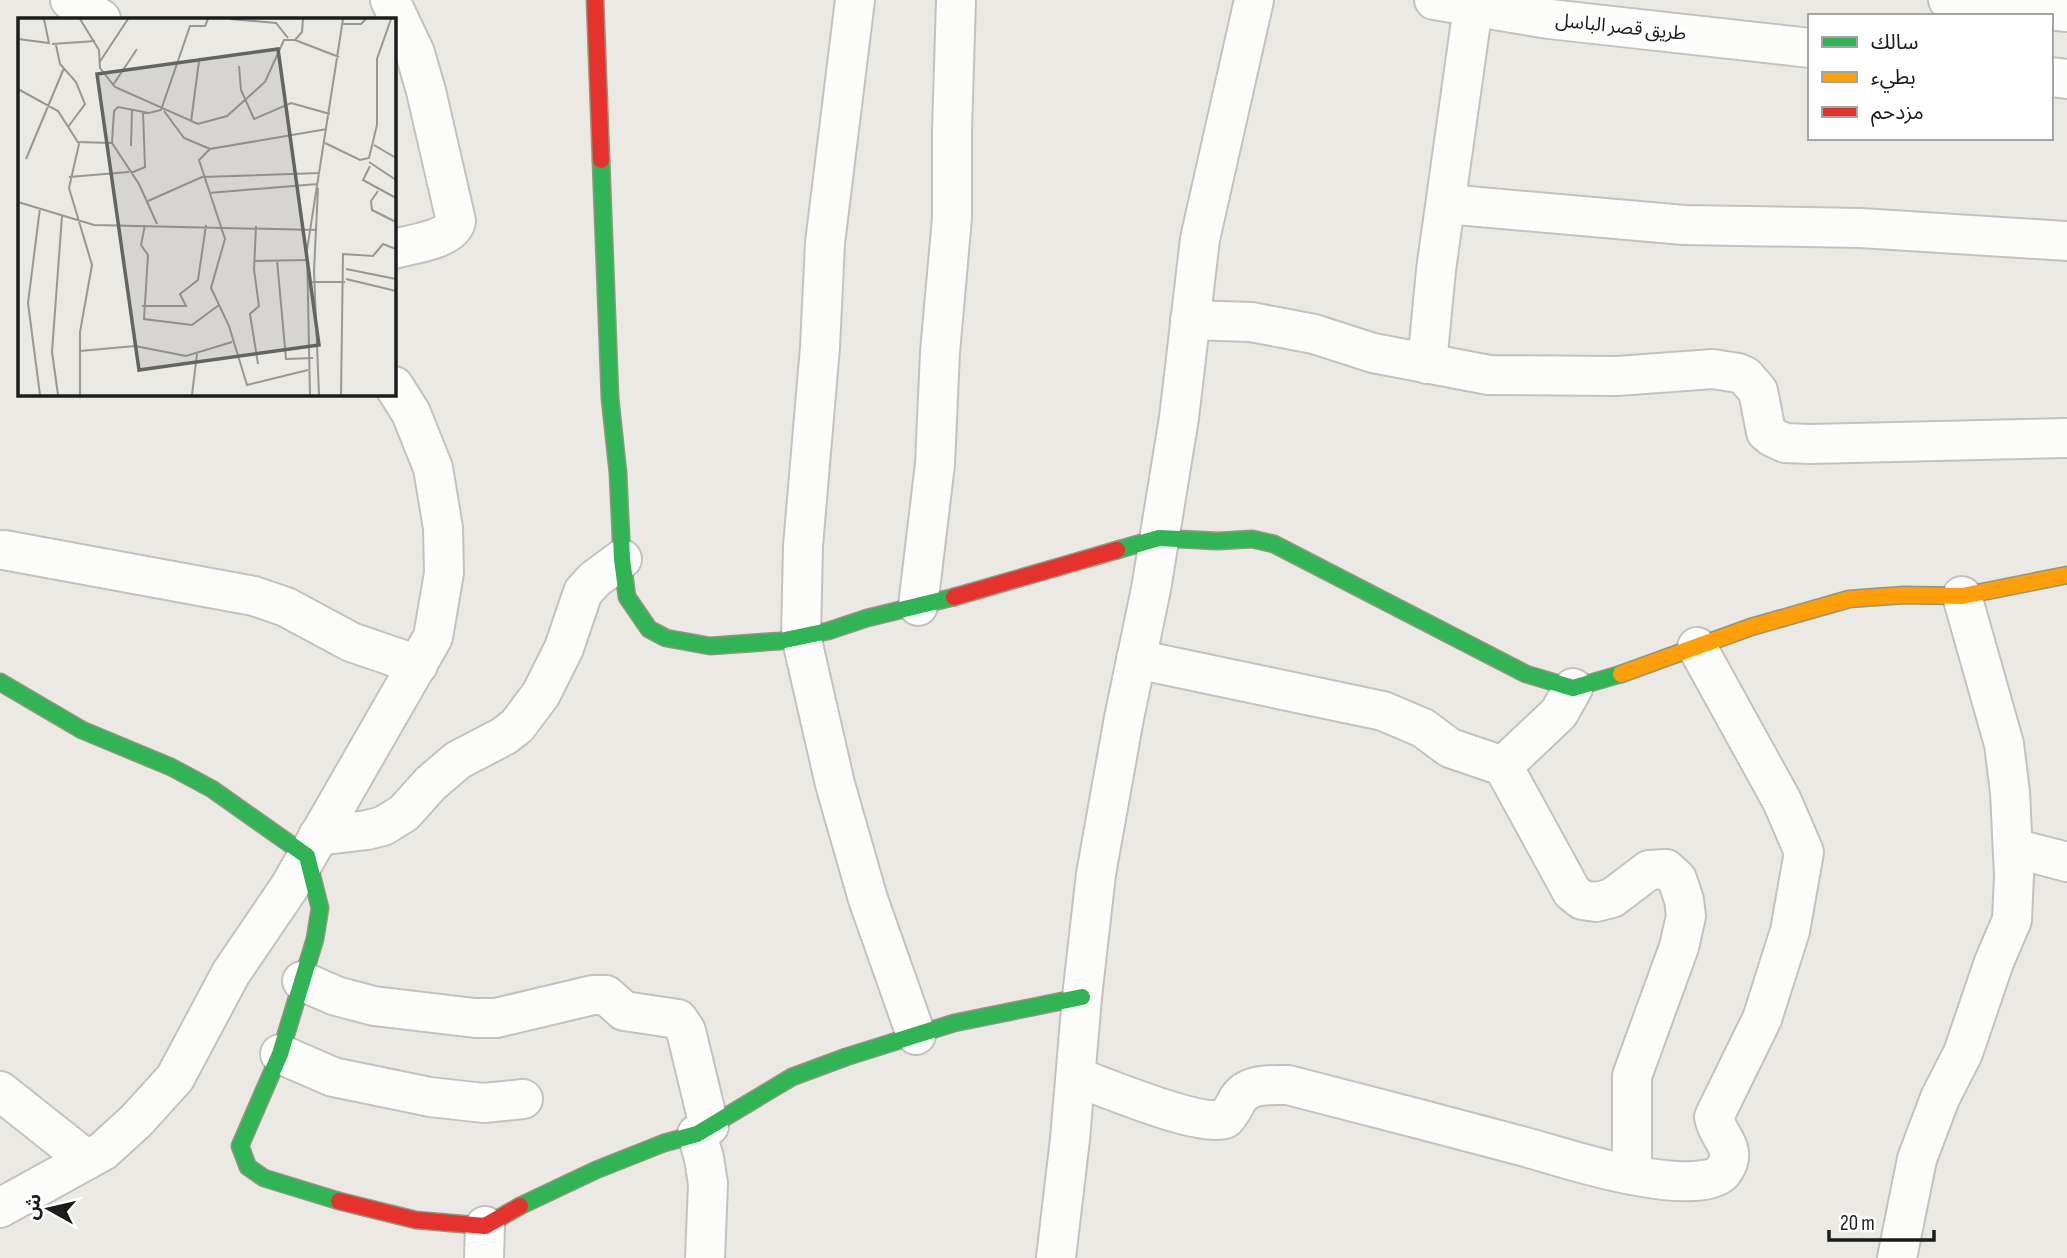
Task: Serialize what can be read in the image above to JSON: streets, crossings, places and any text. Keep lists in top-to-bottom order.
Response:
{
  "streets": {
    "street": ["طريق قصر الباسل"]
  },
  "legend": ["سالك", "بطيء", "مزدحم"],
  "scale_bar": "20 m",
  "north": "left"
}
